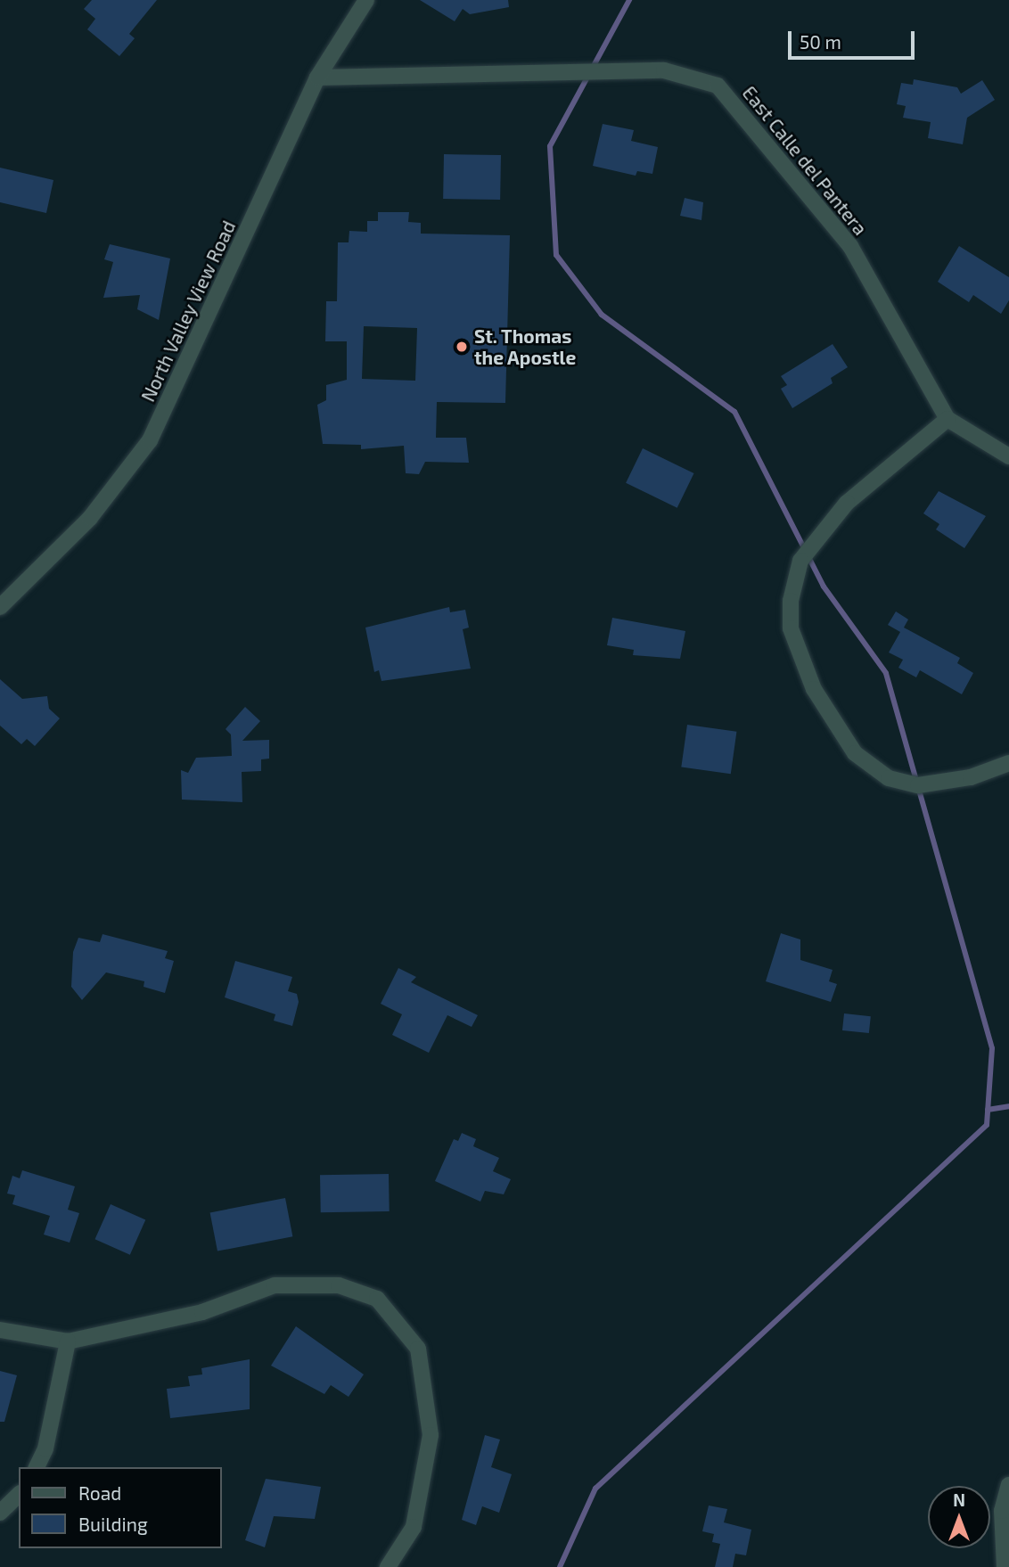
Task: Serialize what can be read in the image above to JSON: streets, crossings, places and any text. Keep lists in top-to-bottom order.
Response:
{
  "streets": {
    "street": ["East Calle del Pantera", "North Valley View Road"]
  },
  "crossings": [
    ["East Calle del Pantera", "North Valley View Road"]
  ],
  "places": ["St. Thomas the Apostle"],
  "legend": ["Road", "Building"],
  "scale_bar": "50 m",
  "north": "top"
}
